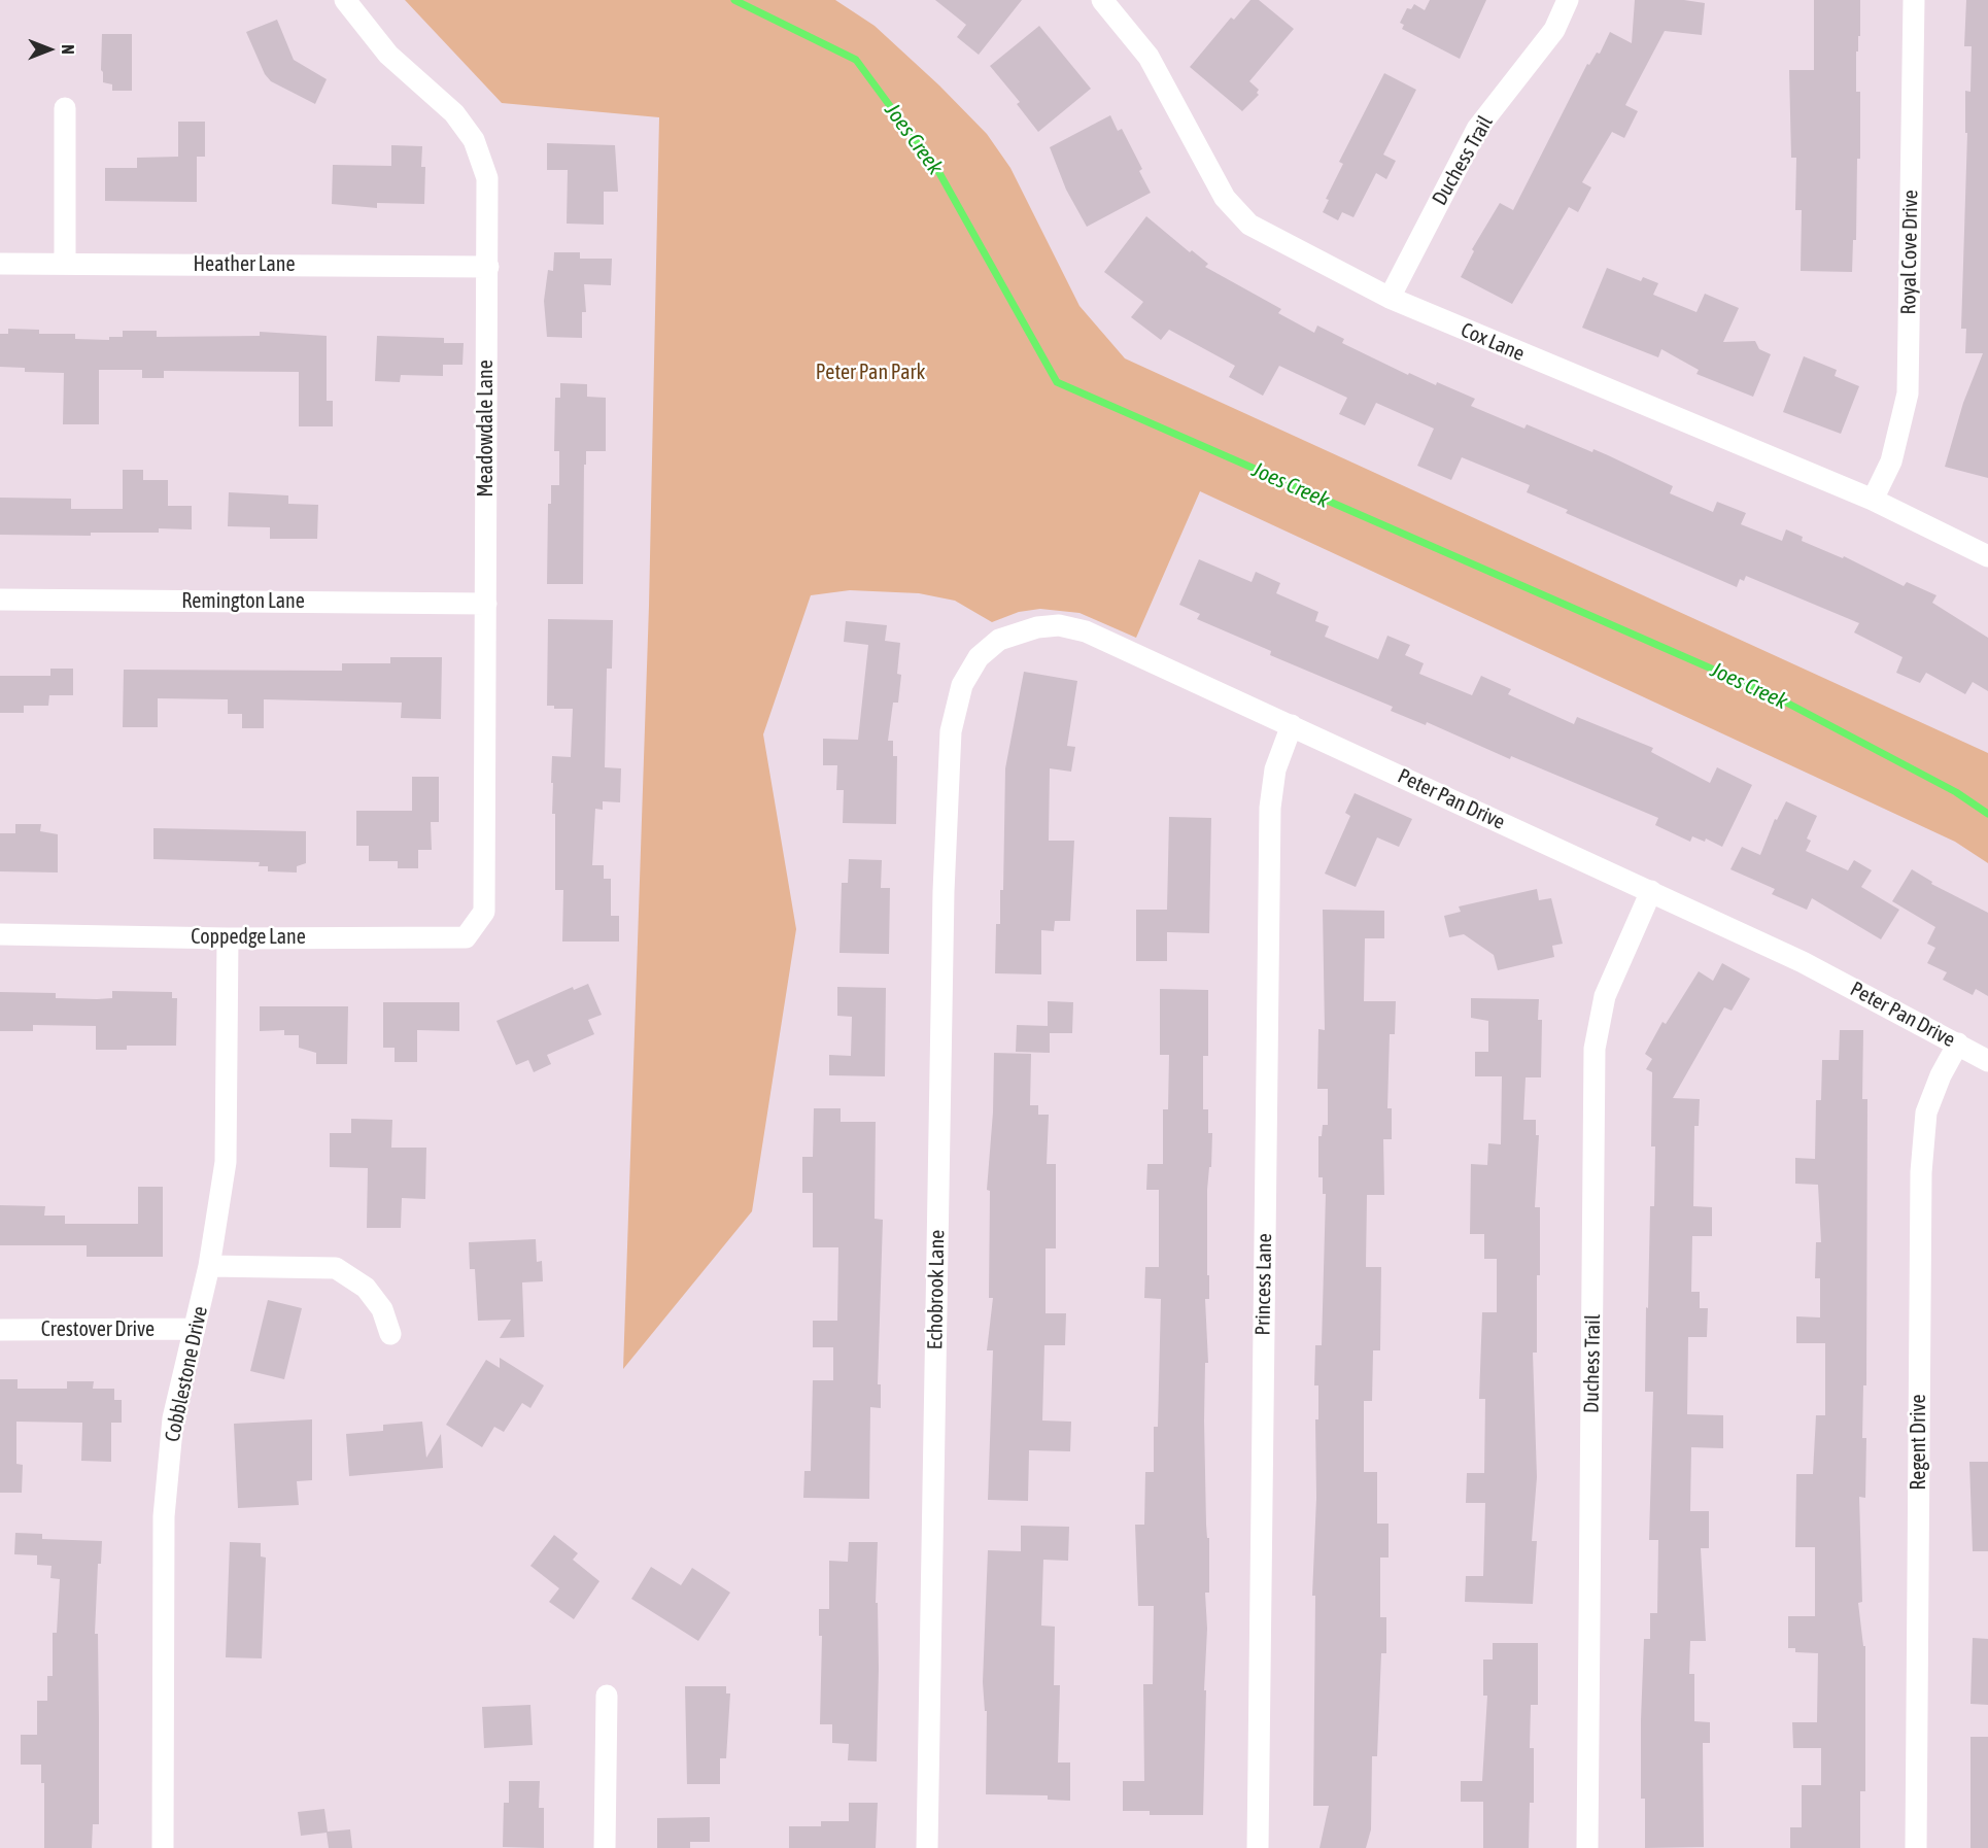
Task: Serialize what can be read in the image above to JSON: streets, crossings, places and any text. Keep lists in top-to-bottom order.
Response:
{
  "streets": {
    "street": [
      "Duchess Trail",
      "Royal Cove Drive",
      "Heather Lane",
      "Cox Lane",
      "Meadowdale Lane",
      "Remington Lane",
      "Peter Pan Drive",
      "Coppedge Lane",
      "Princess Lane",
      "Echobrook Lane",
      "Crestover Drive",
      "Cobblestone Drive",
      "Regent Drive"
    ]
  },
  "crossings": [
    ["Duchess Trail", "Cox Lane"],
    ["Duchess Trail", "Peter Pan Drive"],
    ["Royal Cove Drive", "Cox Lane"],
    ["Heather Lane", "Meadowdale Lane"],
    ["Meadowdale Lane", "Remington Lane"],
    ["Meadowdale Lane", "Coppedge Lane"],
    ["Peter Pan Drive", "Princess Lane"],
    ["Peter Pan Drive", "Echobrook Lane"],
    ["Peter Pan Drive", "Regent Drive"],
    ["Coppedge Lane", "Cobblestone Drive"],
    ["Crestover Drive", "Cobblestone Drive"]
  ],
  "water": ["Joes Creek"],
  "parks": ["Peter Pan Park"],
  "north": "right"
}
